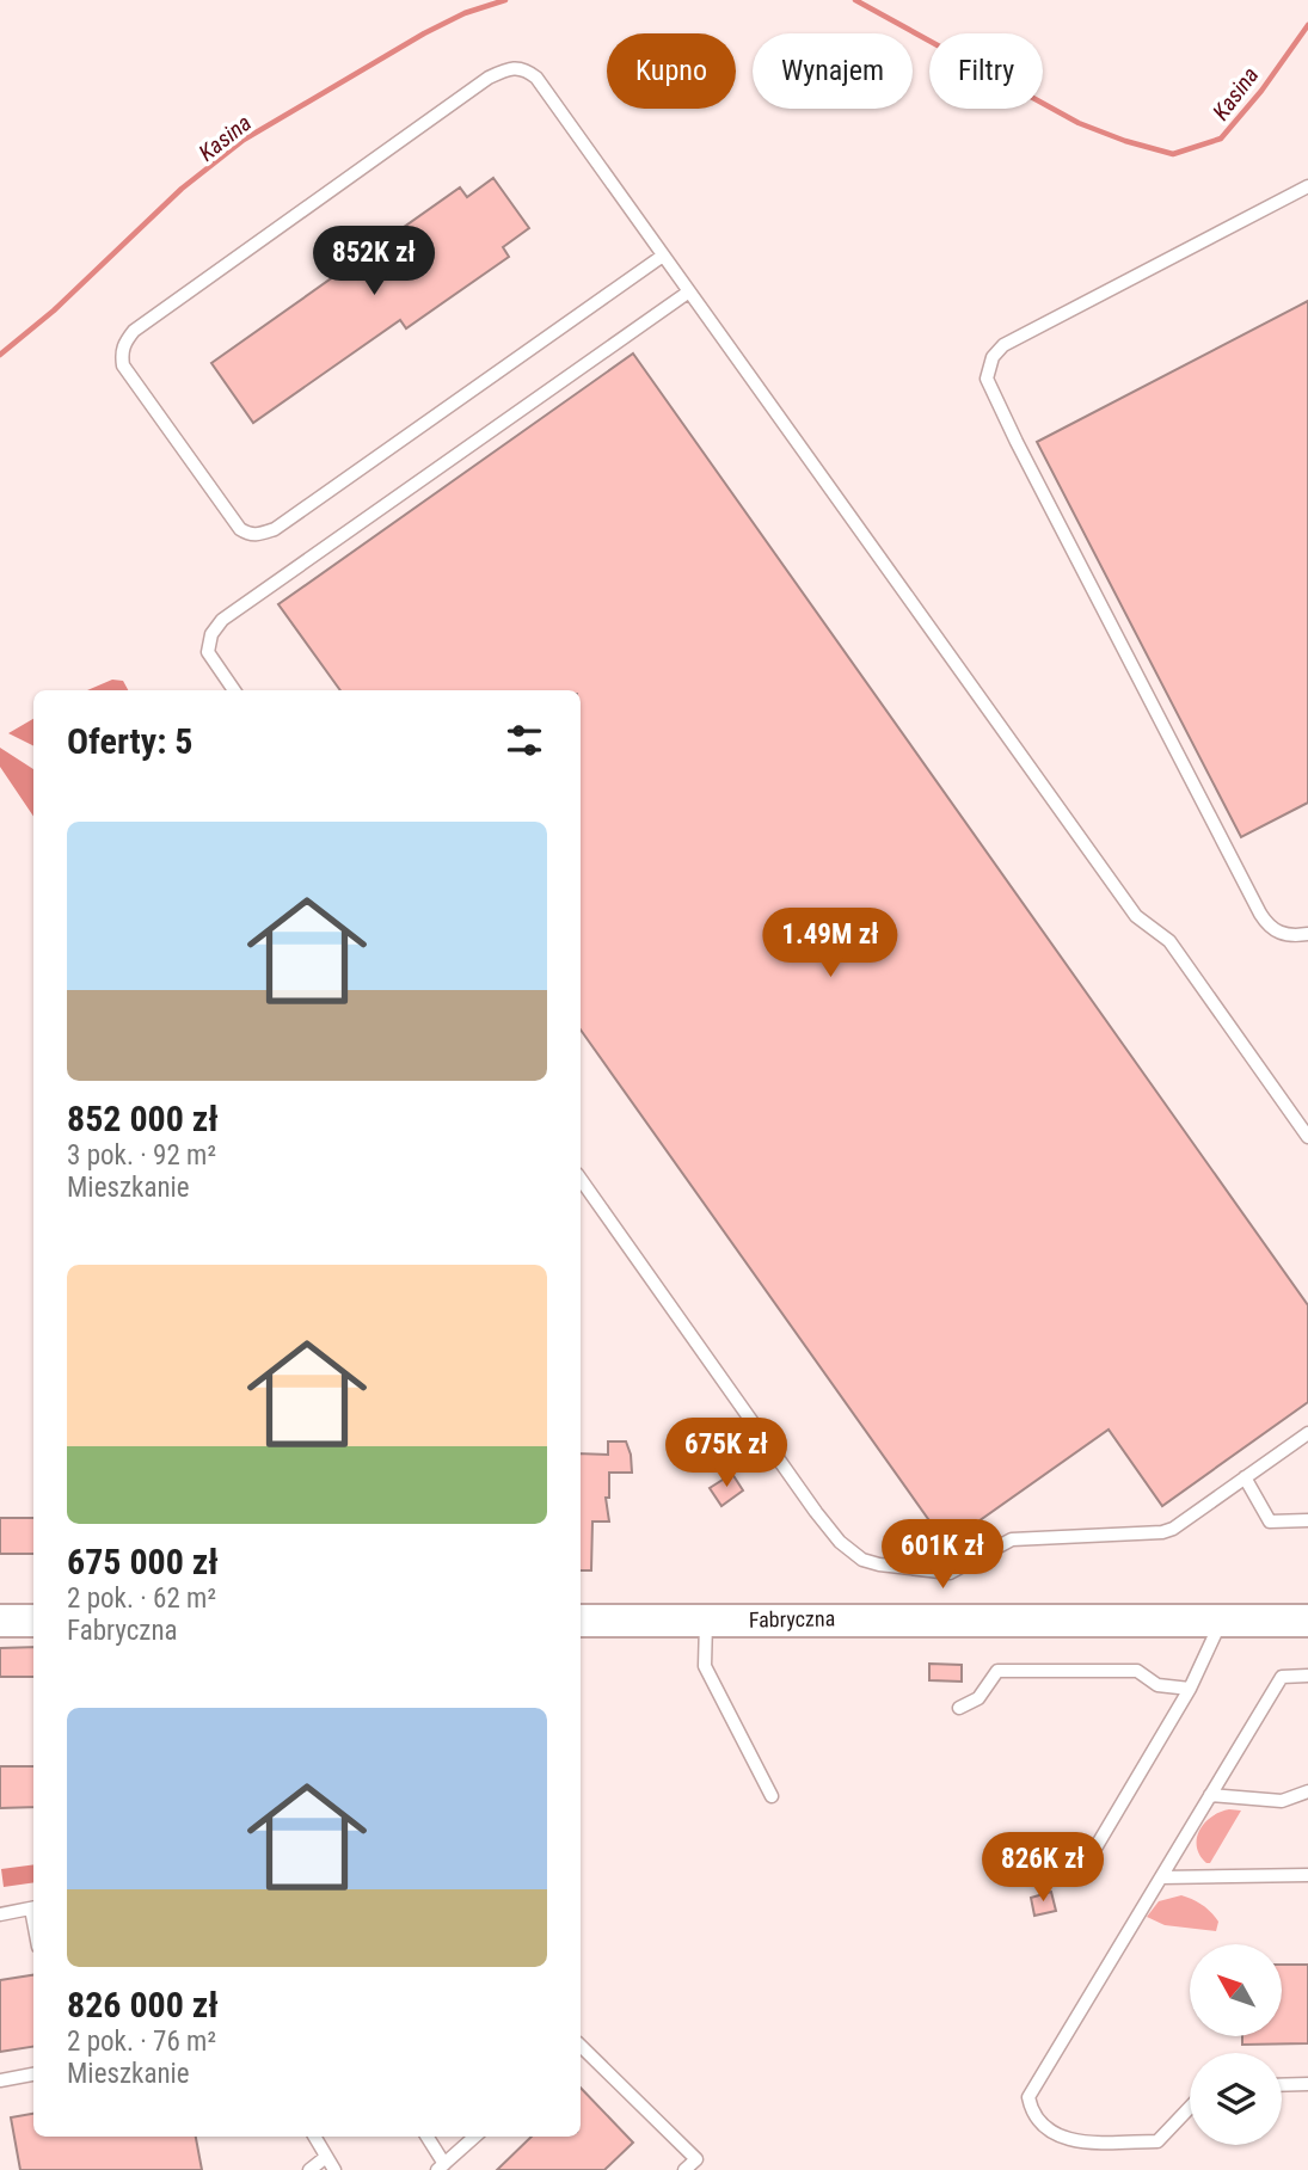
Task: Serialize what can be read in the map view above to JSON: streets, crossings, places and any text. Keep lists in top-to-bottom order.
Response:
{
  "streets": {
    "main road": ["Fabryczna"]
  },
  "water": ["Kasina"],
  "north": "top left",
  "page": {
    "chip": ["Kupno", "Wynajem", "Filtry"],
    "price": [
      "852K zł",
      "1.49M zł",
      "675K zł",
      "601K zł",
      "826K zł"
    ],
    "heading": "Oferty: 5",
    "list": [
      {
        "name": "852 000 zł",
        "note": "3 pok. · 92 m² · Mieszkanie"
      },
      {
        "name": "675 000 zł",
        "note": "2 pok. · 62 m² · Fabryczna"
      },
      {
        "name": "826 000 zł",
        "note": "2 pok. · 76 m² · Mieszkanie"
      }
    ]
  }
}
